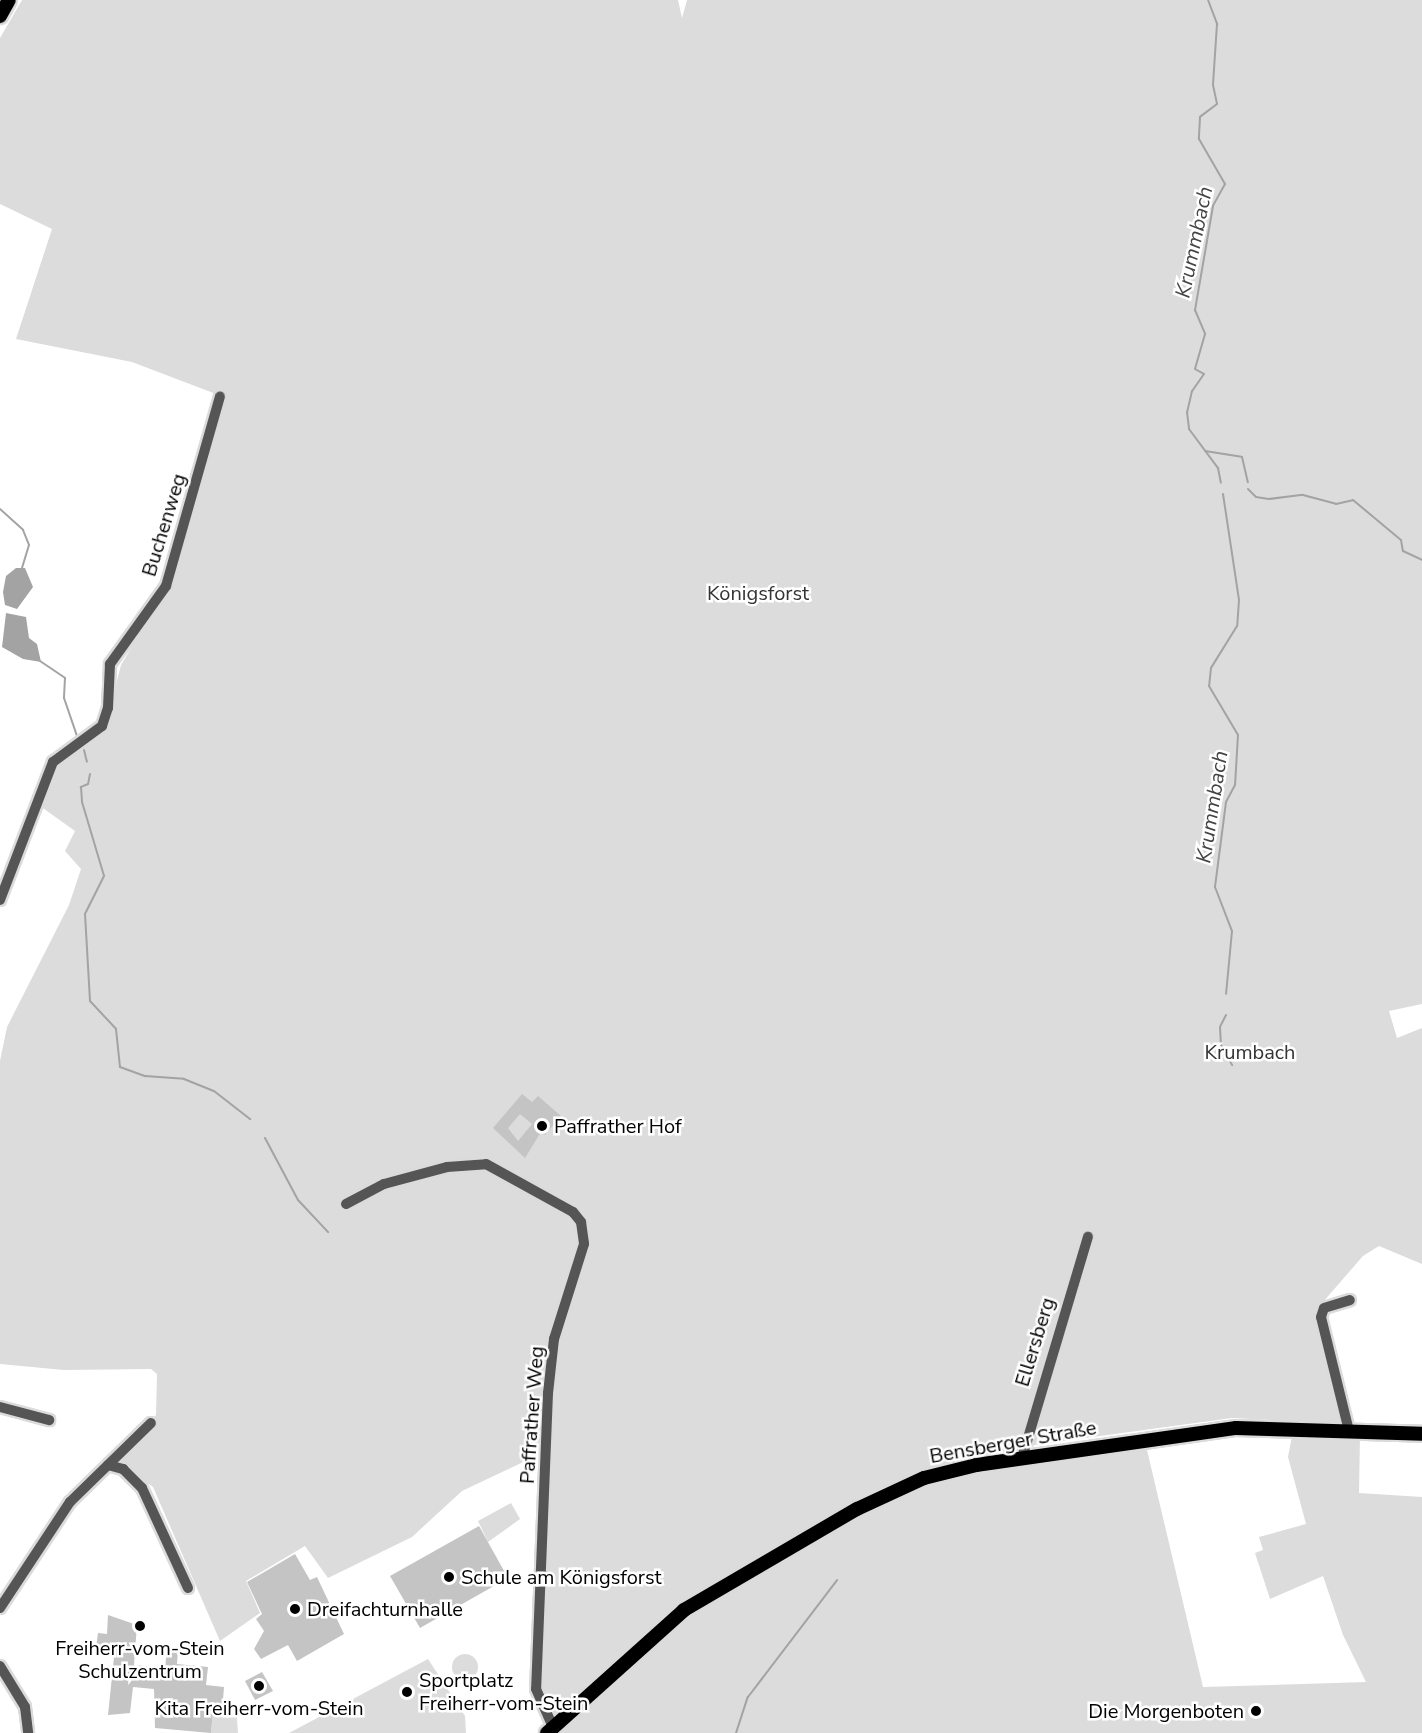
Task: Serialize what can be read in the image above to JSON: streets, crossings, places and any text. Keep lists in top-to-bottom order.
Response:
{
  "streets": {
    "main road": ["Bensberger Straße"],
    "street": ["Buchenweg", "Ellersberg", "Paffrather Weg"]
  },
  "crossings": [
    ["Ellersberg", "Bensberger Straße"],
    ["Paffrather Weg", "Bensberger Straße"]
  ],
  "water": ["Krummbach"],
  "parks": ["Königsforst", "Krumbach"],
  "places": [
    "Paffrather Hof",
    "Schule am Königsforst",
    "Dreifachturnhalle",
    "Freiherr-vom-Stein Schulzentrum",
    "Kita Freiherr-vom-Stein",
    "Sportplatz Freiherr-vom-Stein",
    "Die Morgenboten"
  ]
}
